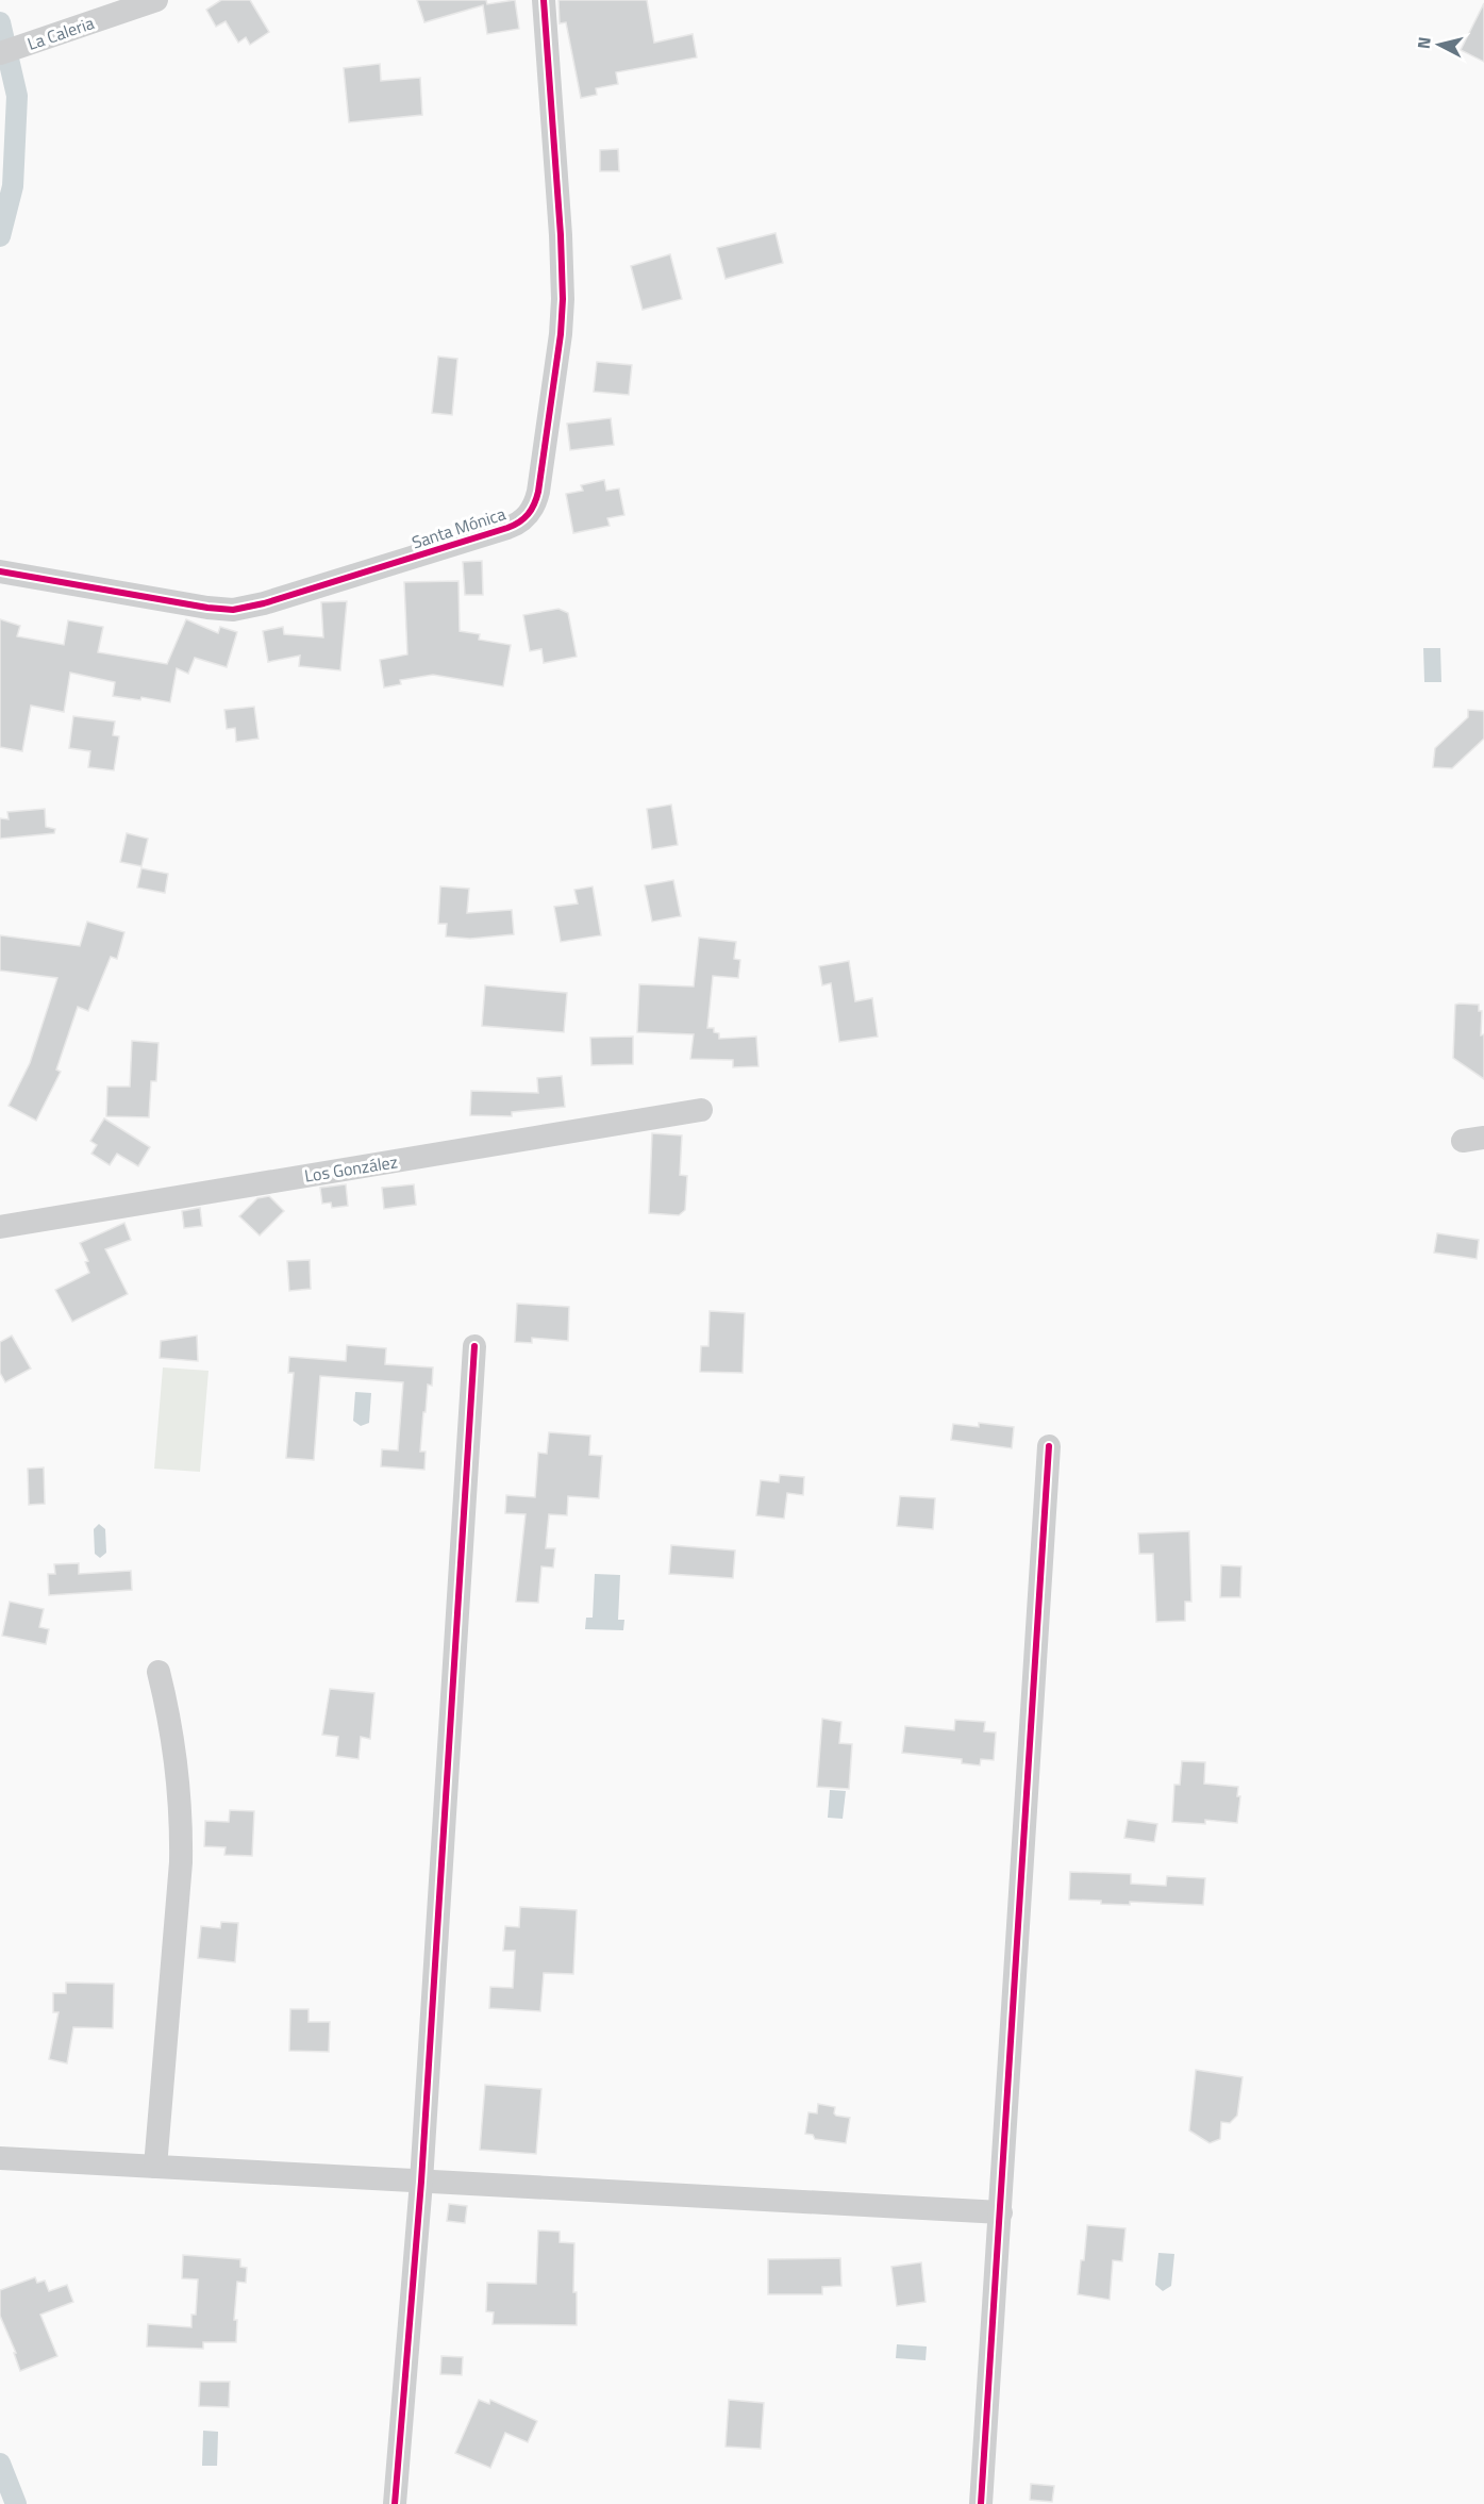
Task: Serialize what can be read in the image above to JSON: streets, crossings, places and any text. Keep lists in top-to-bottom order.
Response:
{
  "streets": {
    "street": ["La Caleria", "Santa Mónica", "Los González"]
  },
  "north": "left"
}
